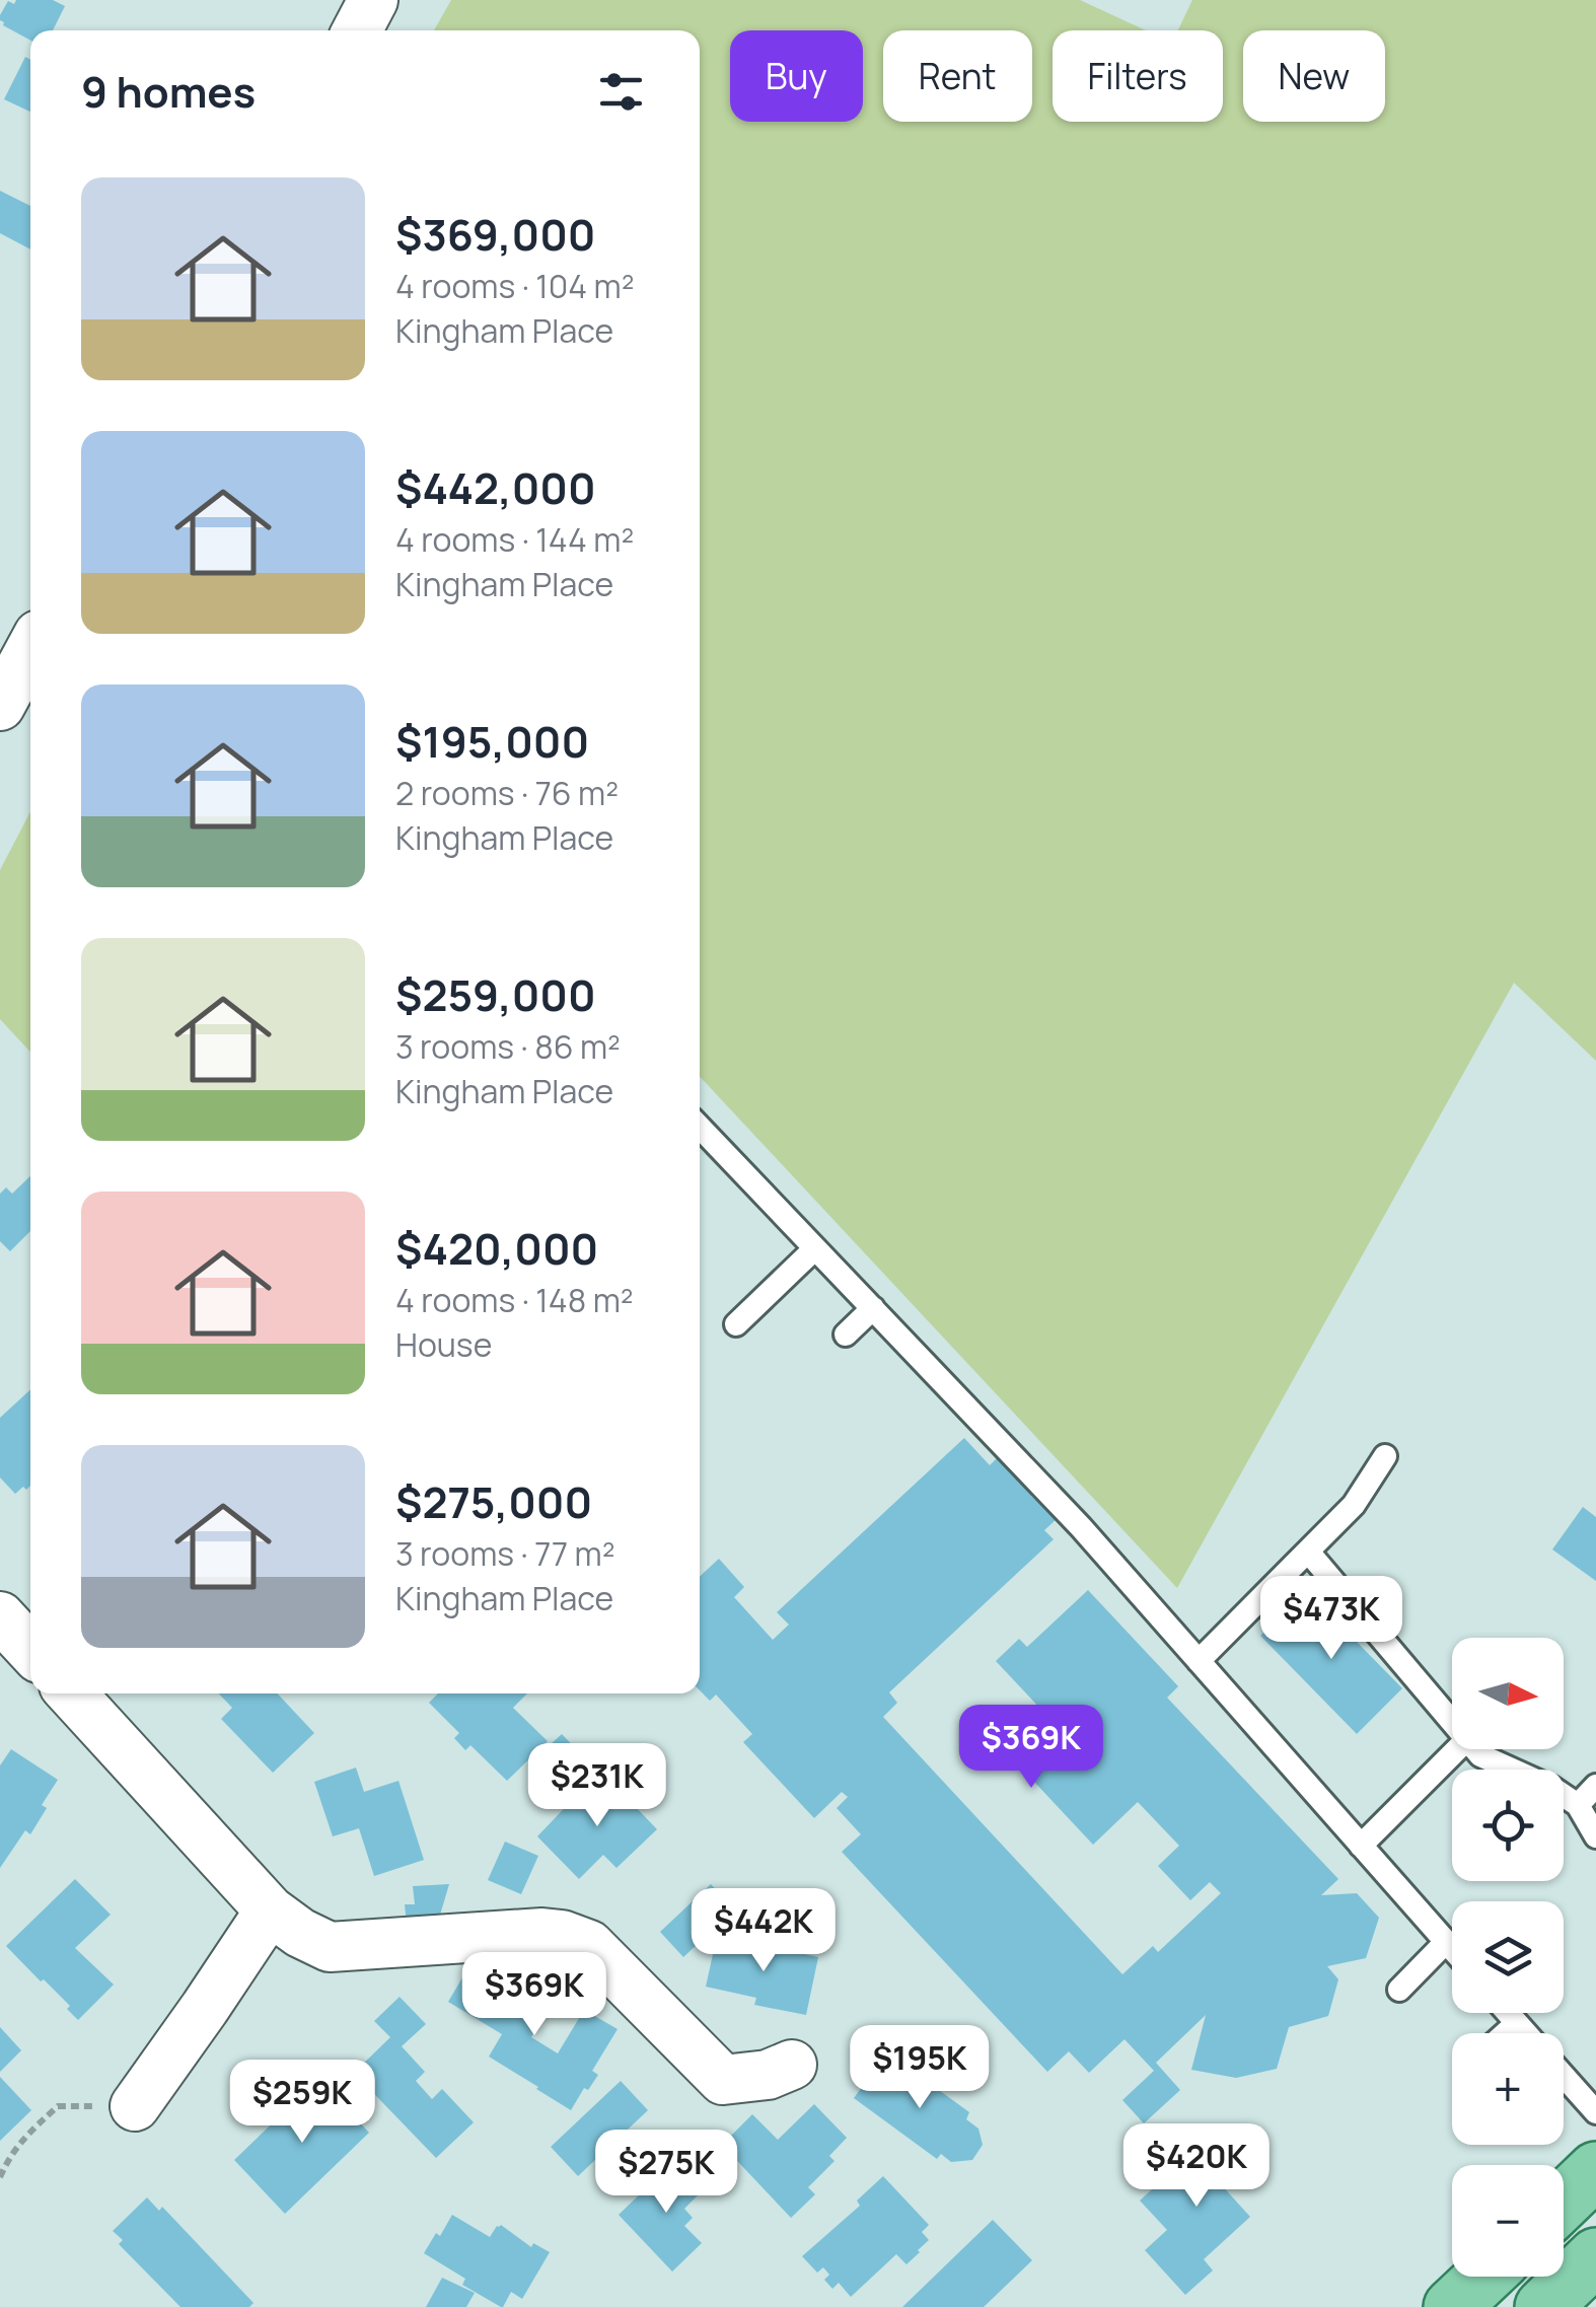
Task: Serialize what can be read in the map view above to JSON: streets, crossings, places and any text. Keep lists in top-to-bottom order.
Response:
{
  "north": "right",
  "page": {
    "chip": [
      "Buy",
      "Rent",
      "Filters",
      "New"
    ],
    "heading": "9 homes",
    "list": [
      {
        "name": "$369,000",
        "note": "4 rooms · 104 m² · Kingham Place"
      },
      {
        "name": "$442,000",
        "note": "4 rooms · 144 m² · Kingham Place"
      },
      {
        "name": "$195,000",
        "note": "2 rooms · 76 m² · Kingham Place"
      },
      {
        "name": "$259,000",
        "note": "3 rooms · 86 m² · Kingham Place"
      },
      {
        "name": "$420,000",
        "note": "4 rooms · 148 m² · House"
      },
      {
        "name": "$275,000",
        "note": "3 rooms · 77 m² · Kingham Place"
      }
    ],
    "price": [
      "$473K",
      "$369K",
      "$231K",
      "$442K",
      "$369K",
      "$195K",
      "$259K",
      "$420K",
      "$275K"
    ],
    "map_buttons": ["+", "−"]
  }
}
